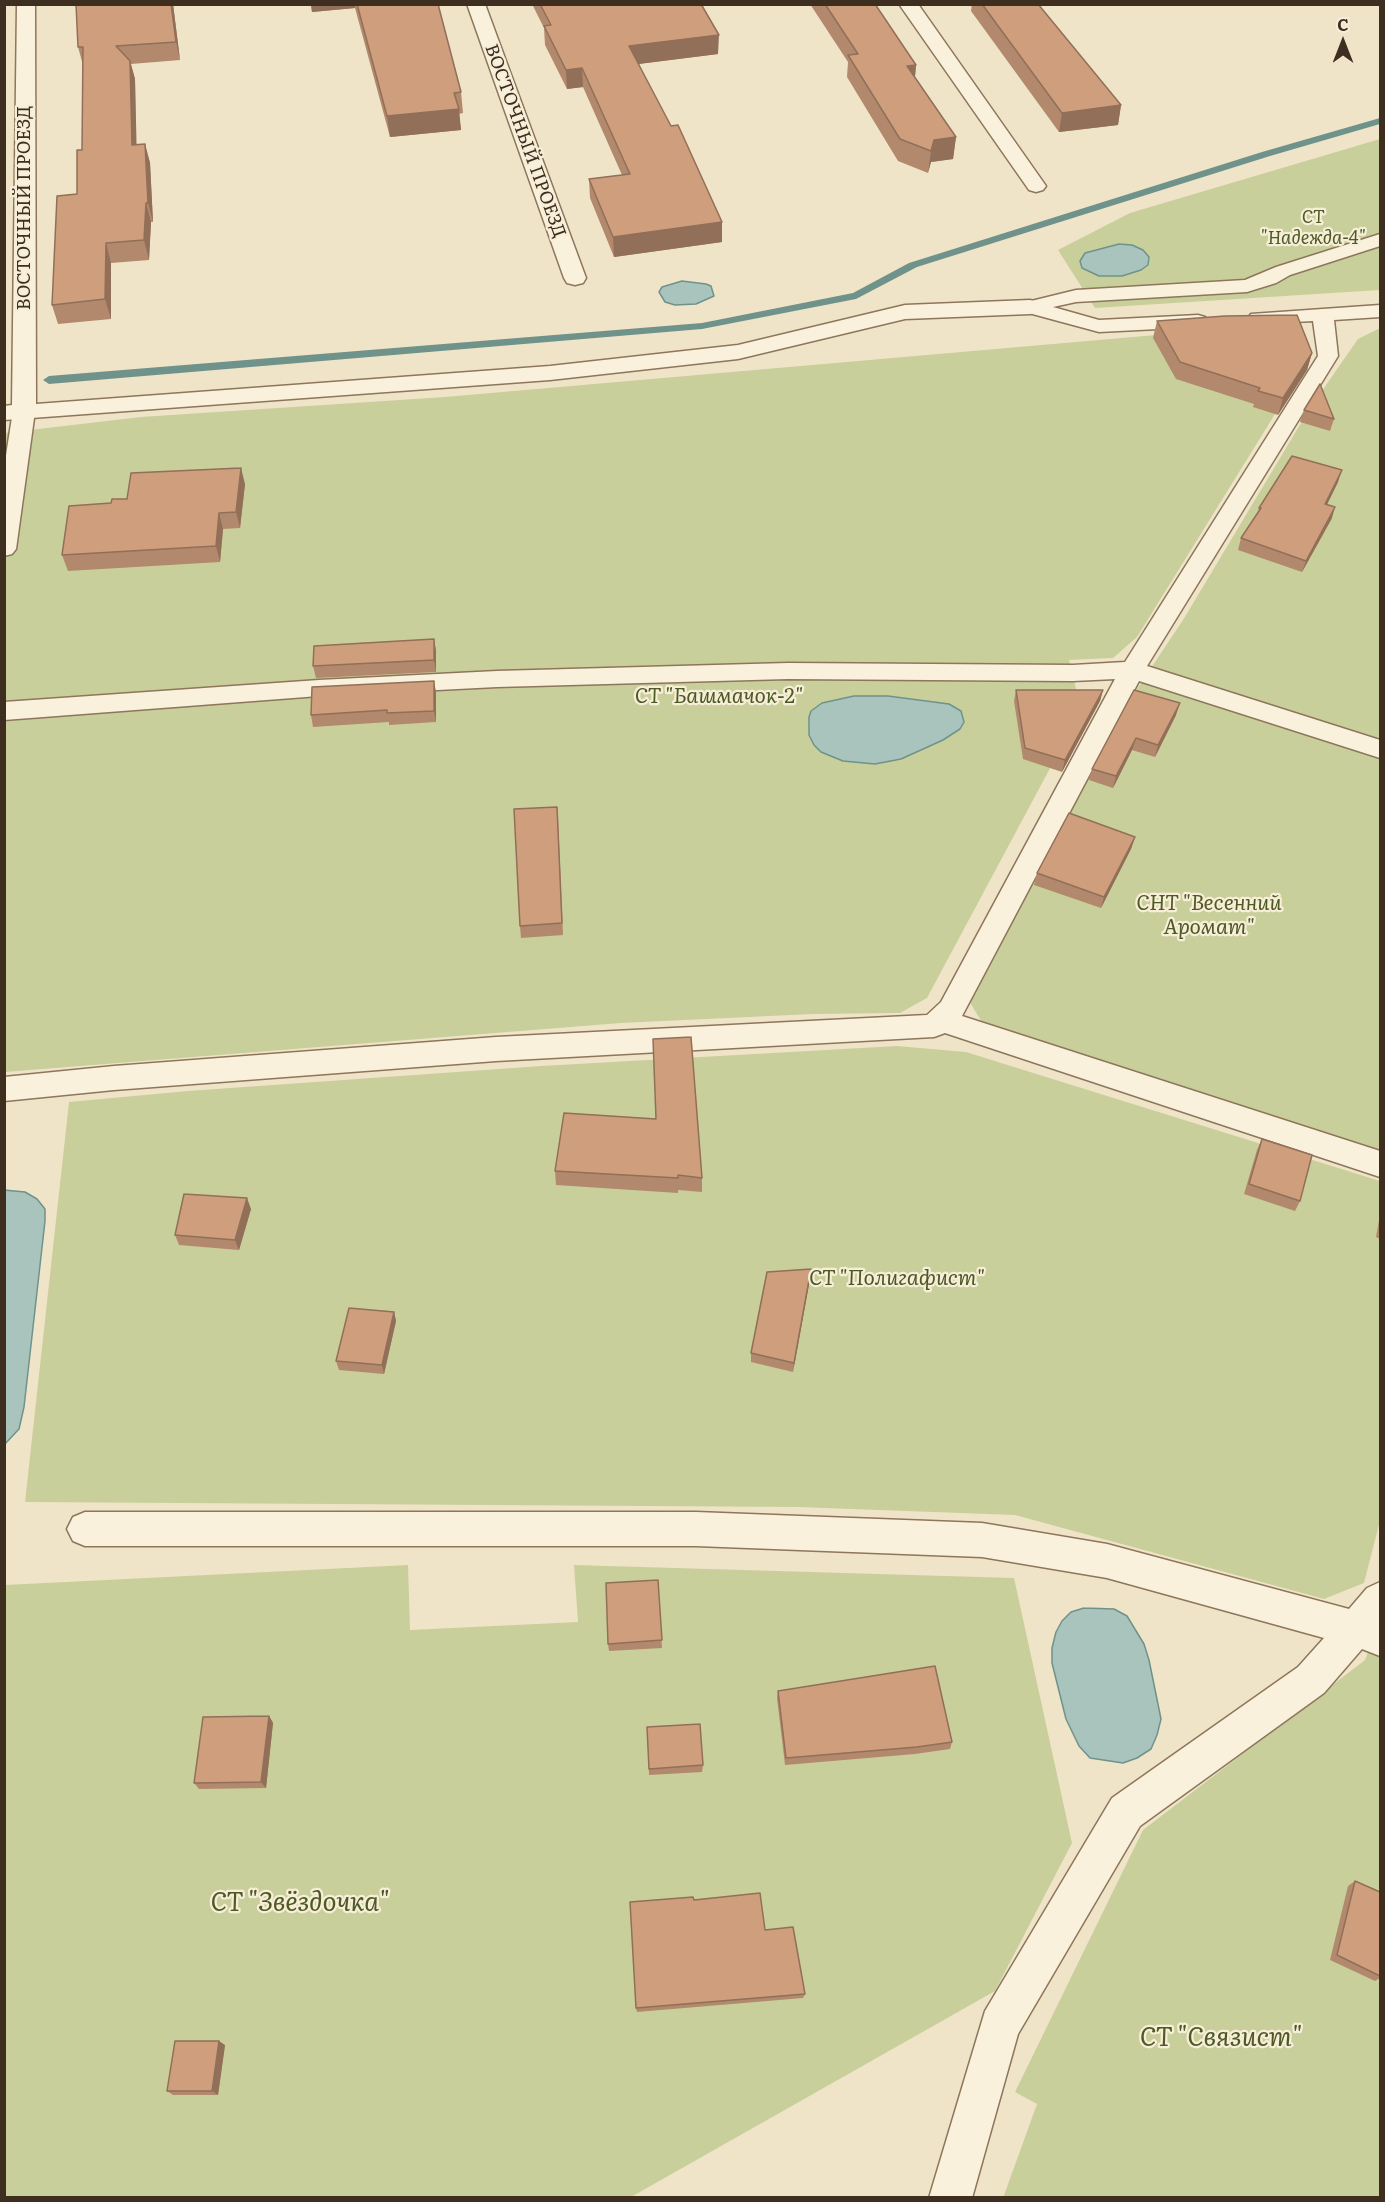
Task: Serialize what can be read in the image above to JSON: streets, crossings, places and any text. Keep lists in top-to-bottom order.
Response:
{
  "streets": {
    "street": ["ВОСТОЧНЫЙ ПРОЕЗД"]
  },
  "parks": [
    "СТ \"Надежда-4\"",
    "СТ \"Башмачок-2\"",
    "СНТ \"Весенний Аромат\"",
    "СТ \"Полигафист\"",
    "СТ \"Звёздочка\"",
    "СТ \"Связист\""
  ],
  "north": "top"
}
